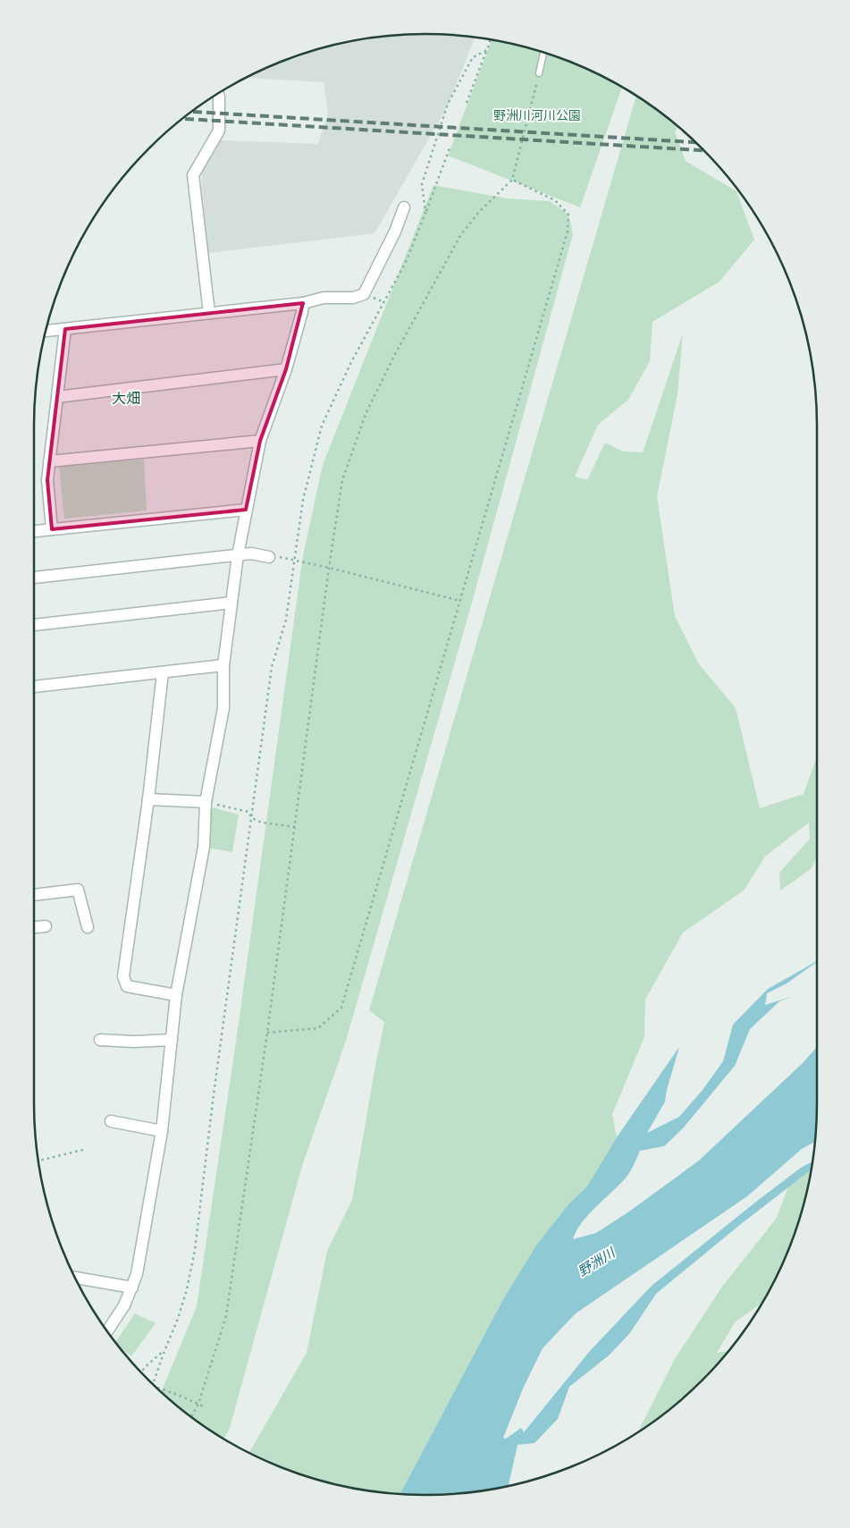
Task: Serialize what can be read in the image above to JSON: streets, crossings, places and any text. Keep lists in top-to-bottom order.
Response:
{
  "districts": ["大畑"],
  "water": ["野洲川"],
  "parks": ["野洲川河川公園"]
}
